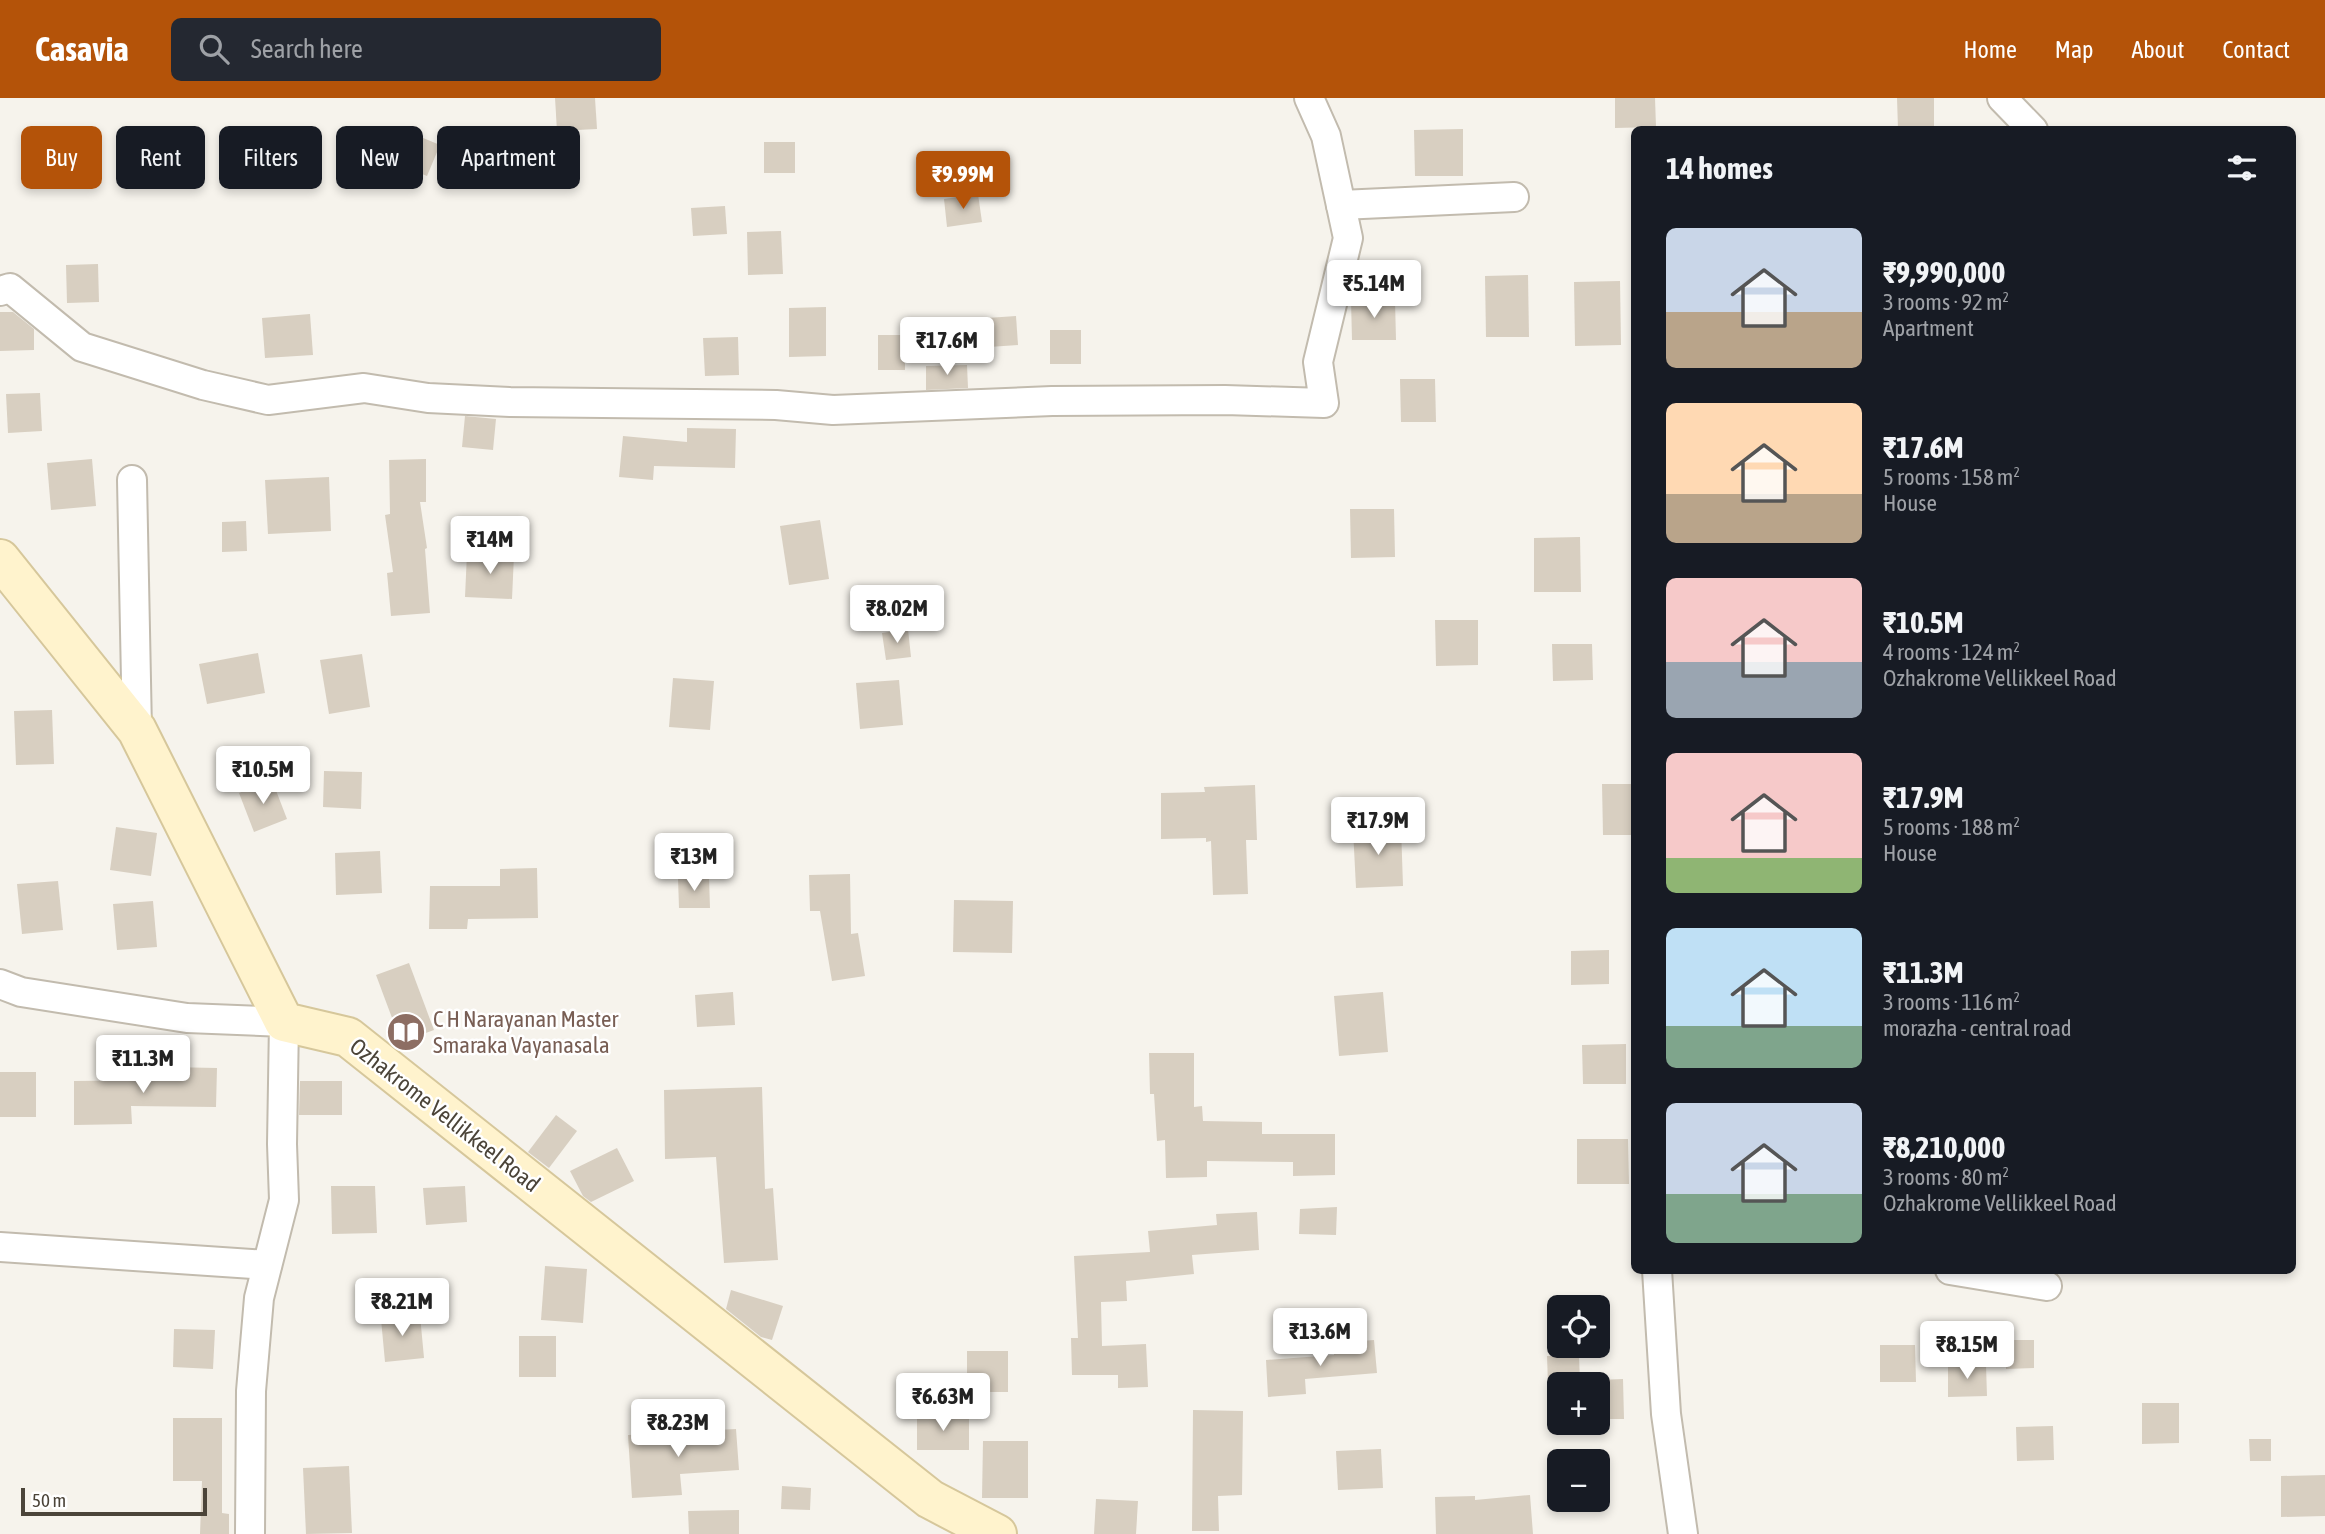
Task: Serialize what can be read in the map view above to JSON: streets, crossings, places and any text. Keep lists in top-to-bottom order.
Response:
{
  "streets": {
    "main road": ["Ozhakrome Vellikkeel Road"]
  },
  "places": {
    "library": ["C H Narayanan Master Smaraka Vayanasala"]
  },
  "scale_bar": "50 m",
  "page": {
    "header": "Casavia",
    "search": "Search here",
    "nav": [
      "Home",
      "Map",
      "About",
      "Contact"
    ],
    "chip": [
      "Buy",
      "Rent",
      "Filters",
      "New",
      "Apartment"
    ],
    "heading": "14 homes",
    "price": [
      "₹9.99M",
      "₹5.14M",
      "₹17.6M",
      "₹14M",
      "₹8.02M",
      "₹10.5M",
      "₹17.9M",
      "₹13M",
      "₹11.3M",
      "₹8.21M",
      "₹13.6M",
      "₹8.15M",
      "₹6.63M",
      "₹8.23M"
    ],
    "list": [
      {
        "name": "₹9,990,000",
        "note": "3 rooms · 92 m² · Apartment"
      },
      {
        "name": "₹17.6M",
        "note": "5 rooms · 158 m² · House"
      },
      {
        "name": "₹10.5M",
        "note": "4 rooms · 124 m² · Ozhakrome Vellikkeel Road"
      },
      {
        "name": "₹17.9M",
        "note": "5 rooms · 188 m² · House"
      },
      {
        "name": "₹11.3M",
        "note": "3 rooms · 116 m² · morazha - central road"
      },
      {
        "name": "₹8,210,000",
        "note": "3 rooms · 80 m² · Ozhakrome Vellikkeel Road"
      }
    ],
    "map_buttons": ["+", "−"],
    "scale": "50 m"
  }
}
